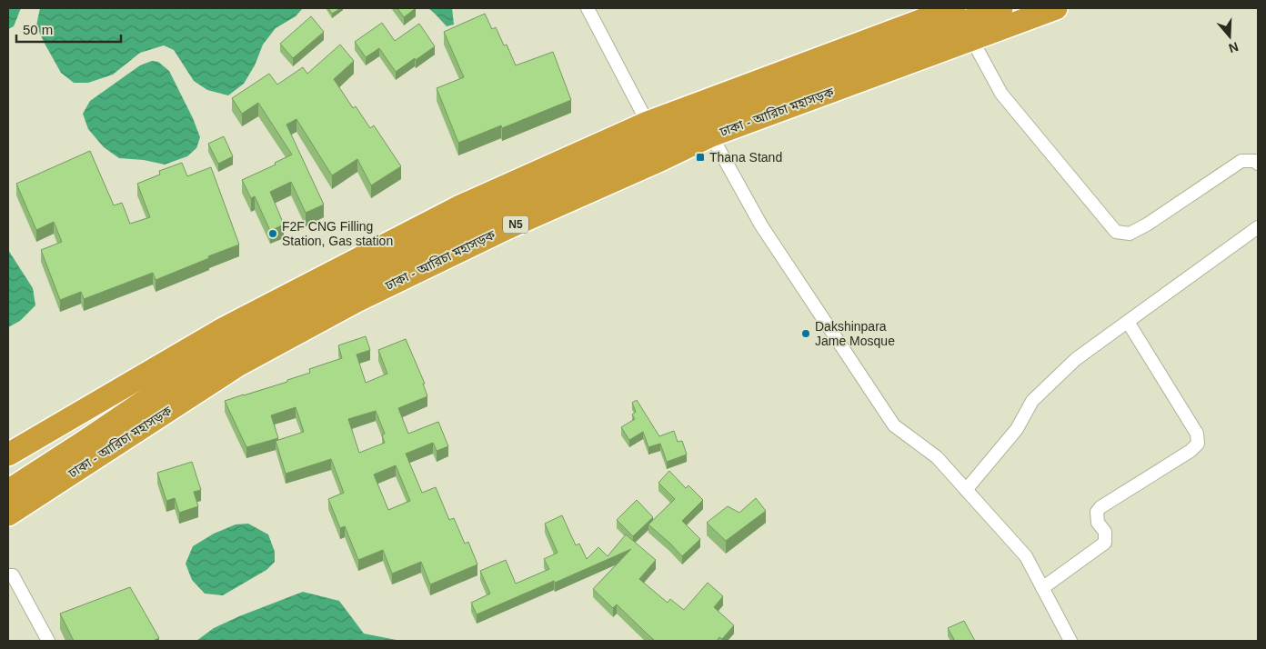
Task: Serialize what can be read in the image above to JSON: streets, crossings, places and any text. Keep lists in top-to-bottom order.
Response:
{
  "streets": {
    "highway": ["ঢাকা - আরিচা মহাসড়ক", "N5"]
  },
  "places": {
    "transit": ["Thana Stand"],
    "other": ["F2F CNG Filling Station, Gas station", "Dakshinpara Jame Mosque"]
  },
  "scale_bar": "50 m",
  "north": "bottom"
}
